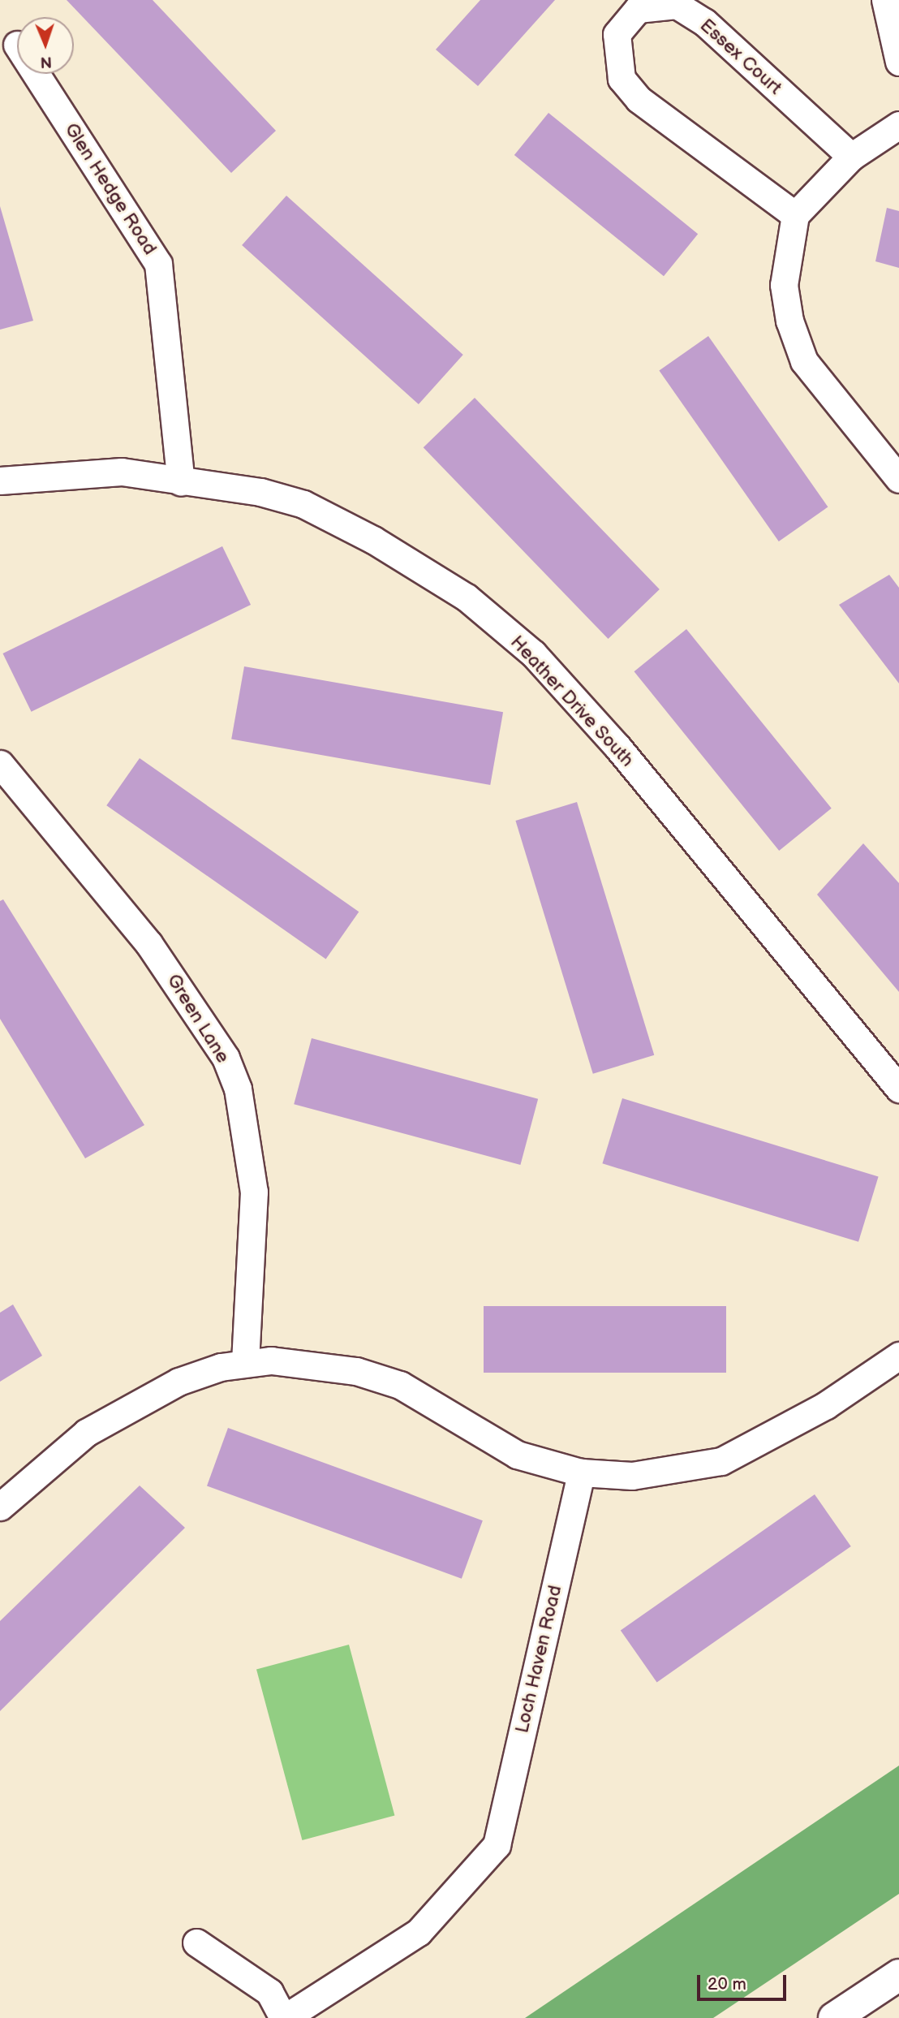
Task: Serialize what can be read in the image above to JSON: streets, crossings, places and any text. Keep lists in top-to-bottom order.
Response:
{
  "streets": {
    "street": [
      "Essex Court",
      "Glen Hedge Road",
      "Heather Drive South",
      "Green Lane",
      "Loch Haven Road"
    ]
  },
  "crossings": [
    ["Glen Hedge Road", "Heather Drive South"]
  ],
  "scale_bar": "20 m",
  "north": "bottom"
}
